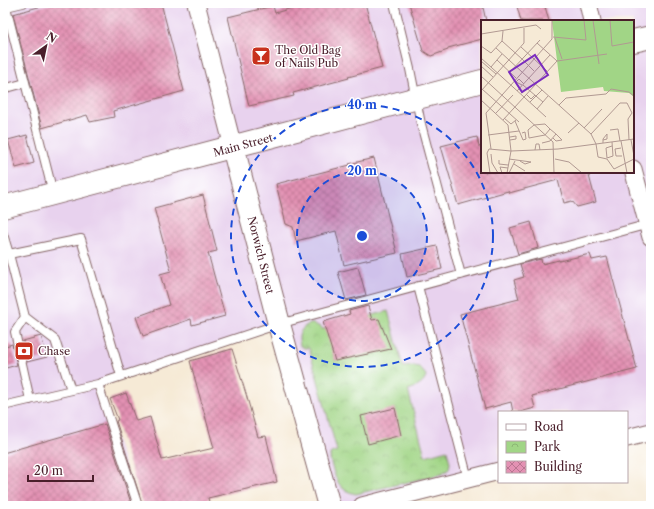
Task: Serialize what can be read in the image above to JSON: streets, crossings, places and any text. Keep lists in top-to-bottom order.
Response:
{
  "streets": {
    "main road": ["Main Street", "Norwich Street"]
  },
  "crossings": [
    ["Main Street", "Norwich Street"]
  ],
  "places": {
    "bar": ["The Old Bag of Nails Pub"],
    "bank": ["Chase"]
  },
  "legend": ["Road", "Park", "Building"],
  "scale_bar": "20 m",
  "north": "top right",
  "rings": ["40 m", "20 m"]
}
